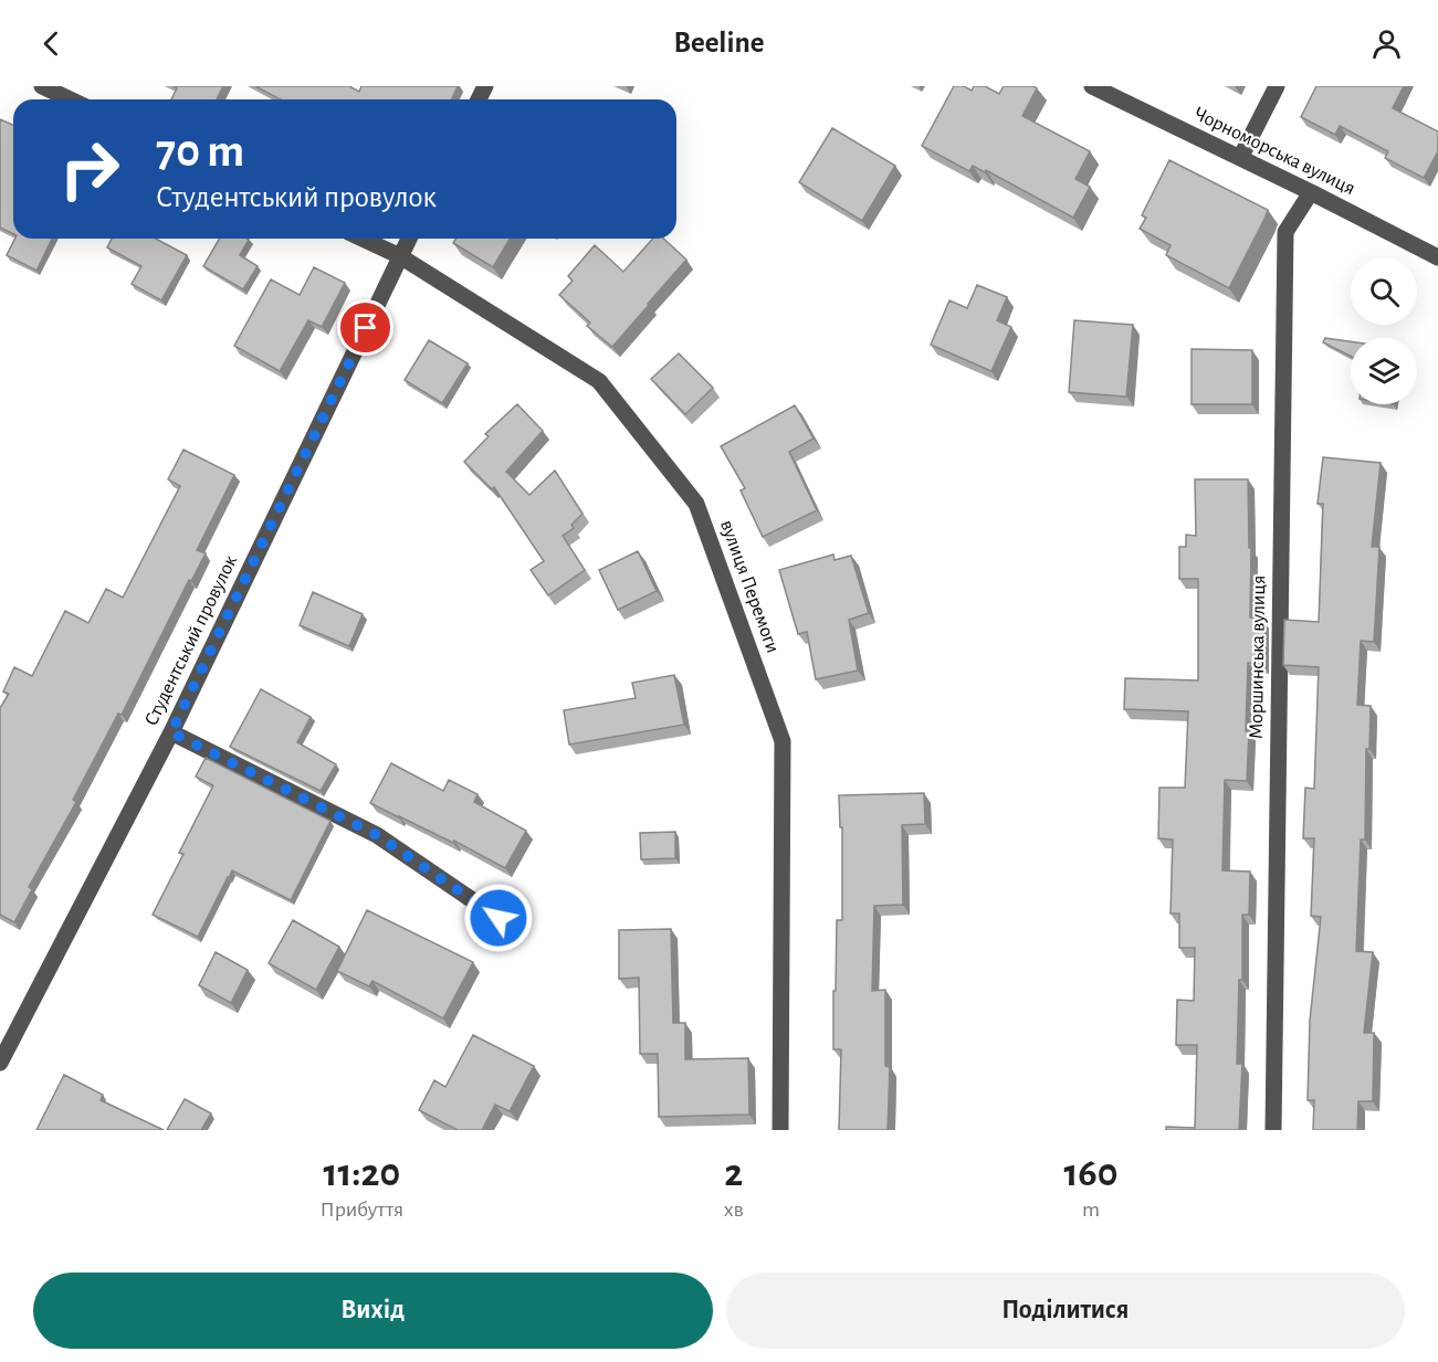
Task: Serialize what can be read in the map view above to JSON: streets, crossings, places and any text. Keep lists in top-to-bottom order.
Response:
{
  "streets": {
    "street": [
      "Чорноморська вулиця",
      "вулиця Перемоги",
      "Студентський провулок",
      "Моршинська вулиця"
    ]
  },
  "crossings": [
    ["Чорноморська вулиця", "Моршинська вулиця"],
    ["вулиця Перемоги", "Студентський провулок"]
  ],
  "page": {
    "header": "Beeline",
    "turn": ["70 m", "Студентський провулок"],
    "eta": [
      "11:20",
      "Прибуття",
      "2",
      "хв",
      "160",
      "m"
    ],
    "buttons": ["Вихід", "Поділитися"]
  }
}
